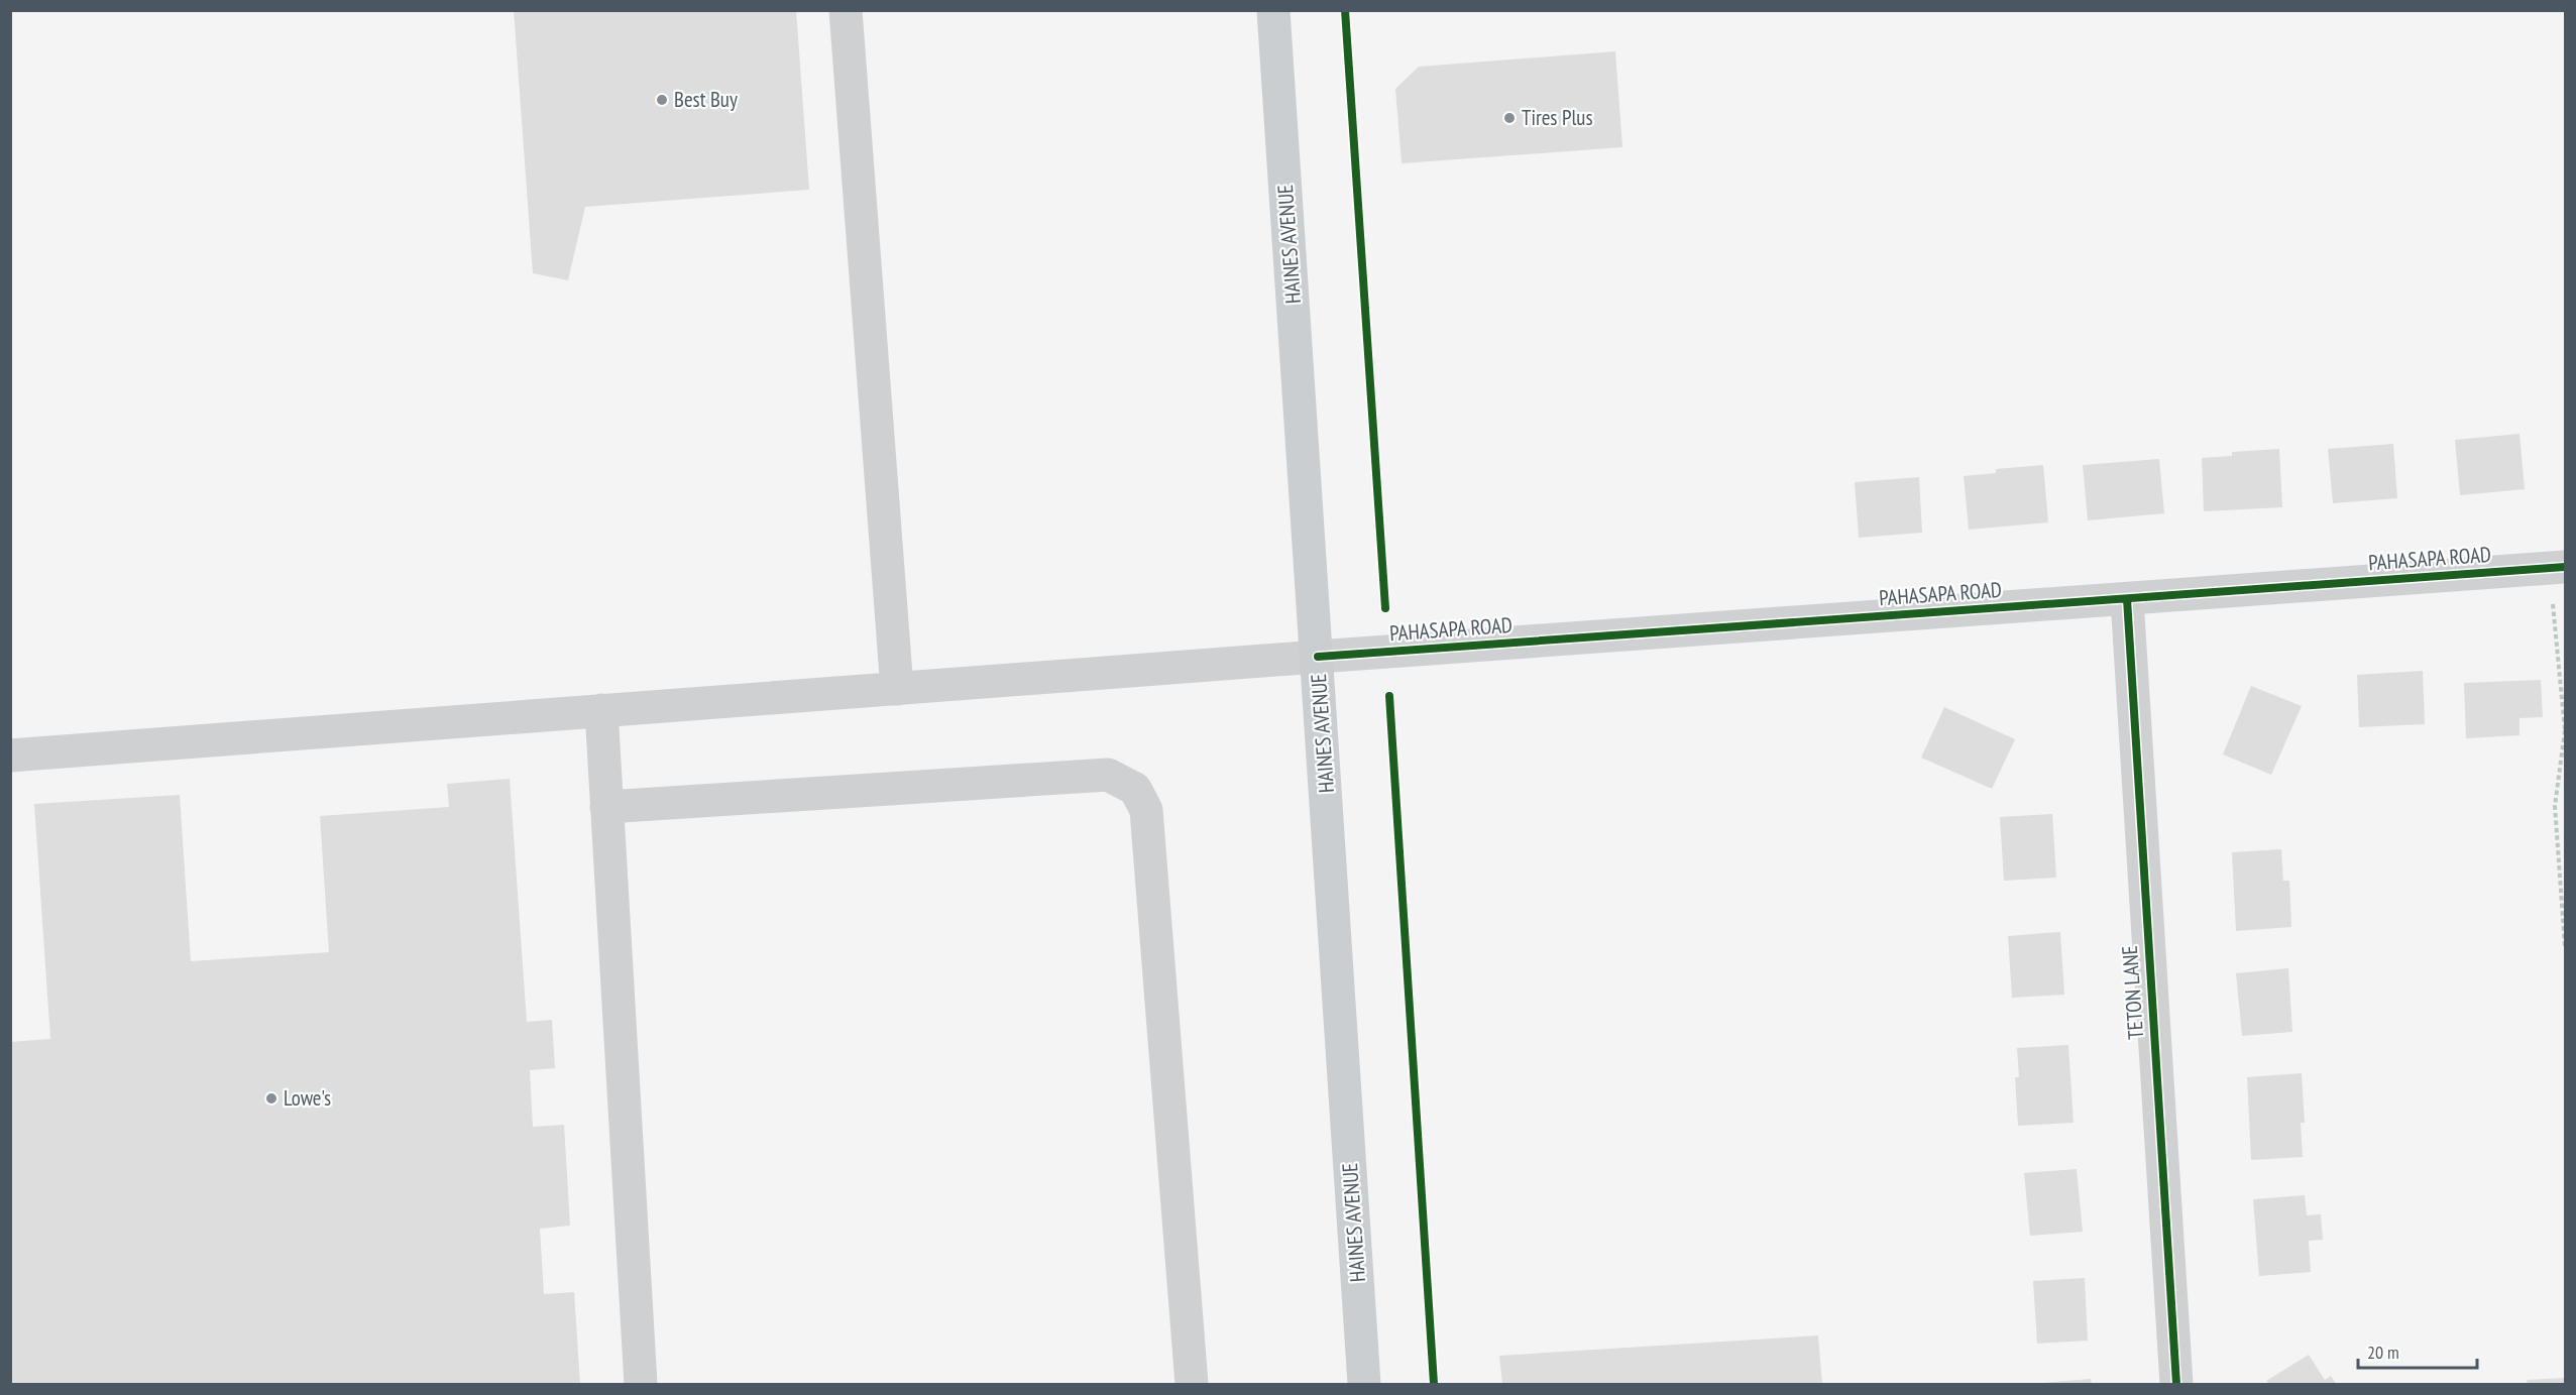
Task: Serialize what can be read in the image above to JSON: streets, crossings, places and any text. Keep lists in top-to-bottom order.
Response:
{
  "streets": {
    "main road": ["HAINES AVENUE"],
    "street": ["PAHASAPA ROAD", "TETON LANE"]
  },
  "crossings": [
    ["HAINES AVENUE", "PAHASAPA ROAD"],
    ["PAHASAPA ROAD", "TETON LANE"]
  ],
  "places": ["Best Buy", "Tires Plus", "Lowe's"],
  "scale_bar": "20 m"
}
